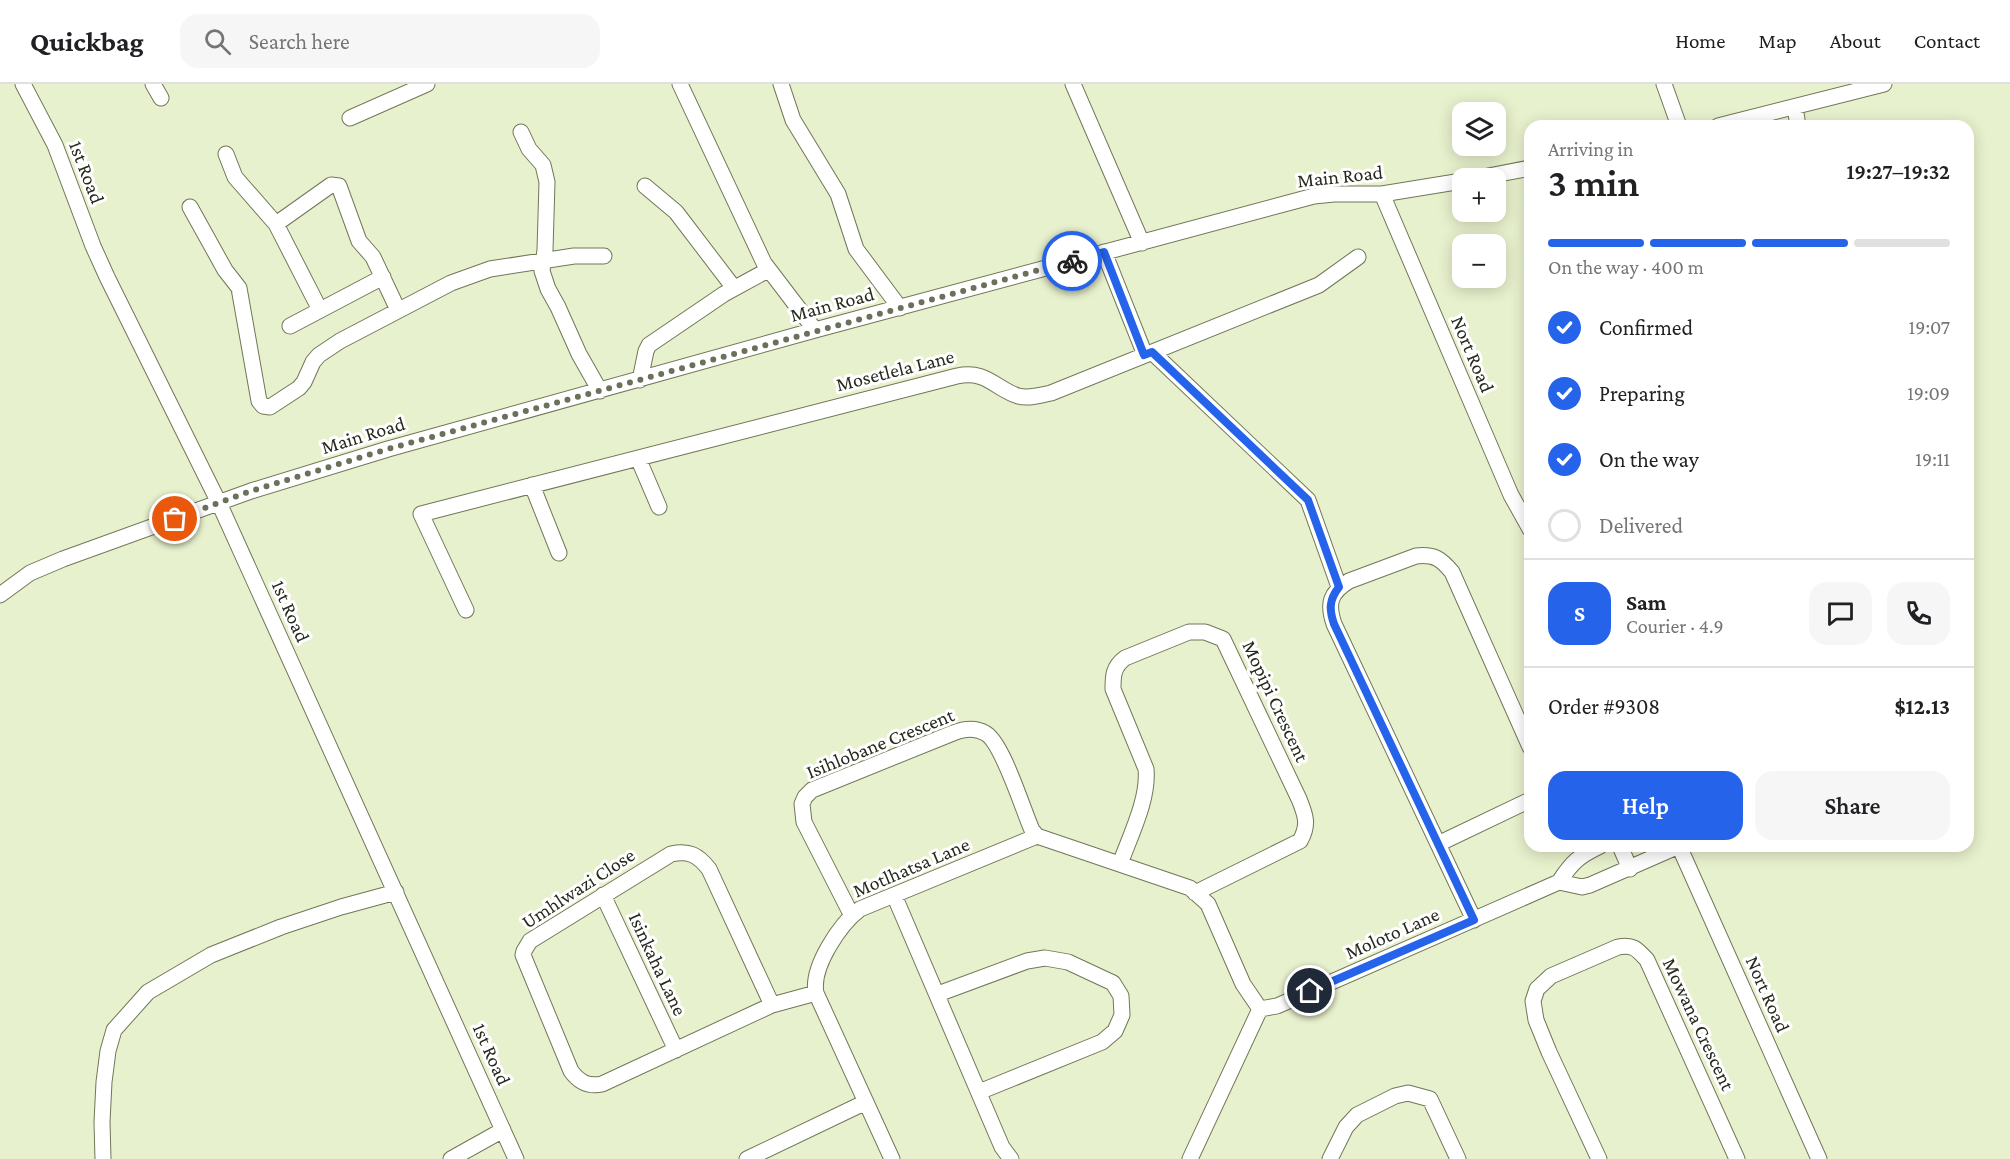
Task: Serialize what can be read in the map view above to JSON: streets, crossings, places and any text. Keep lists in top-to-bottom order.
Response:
{
  "streets": {
    "street": [
      "1st Road",
      "Main Road",
      "Nort Road",
      "Mosetlela Lane",
      "Mopipi Crescent",
      "Isihlobane Crescent",
      "Motlhatsa Lane",
      "Umhlwazi Close",
      "Moloto Lane",
      "Isinkaha Lane",
      "Mowana Crescent"
    ]
  },
  "crossings": [
    ["1st Road", "Main Road"],
    ["Main Road", "Nort Road"],
    ["Isihlobane Crescent", "Motlhatsa Lane"],
    ["Motlhatsa Lane", "Umhlwazi Close"],
    ["Umhlwazi Close", "Isinkaha Lane"]
  ],
  "page": {
    "header": "Quickbag",
    "search": "Search here",
    "nav": [
      "Home",
      "Map",
      "About",
      "Contact"
    ],
    "map_buttons": ["+", "−"],
    "heading": ["3 min", "Arriving in", "19:27–19:32"],
    "panel": [
      "Sam",
      "Courier · 4.9",
      "Order #9308",
      "$12.13"
    ],
    "bar": "On the way · 400 m",
    "list": [
      ["Confirmed", "19:07"],
      ["Preparing", "19:09"],
      ["On the way", "19:11"],
      "Delivered"
    ],
    "round": "S",
    "buttons": ["Help", "Share"]
  }
}
